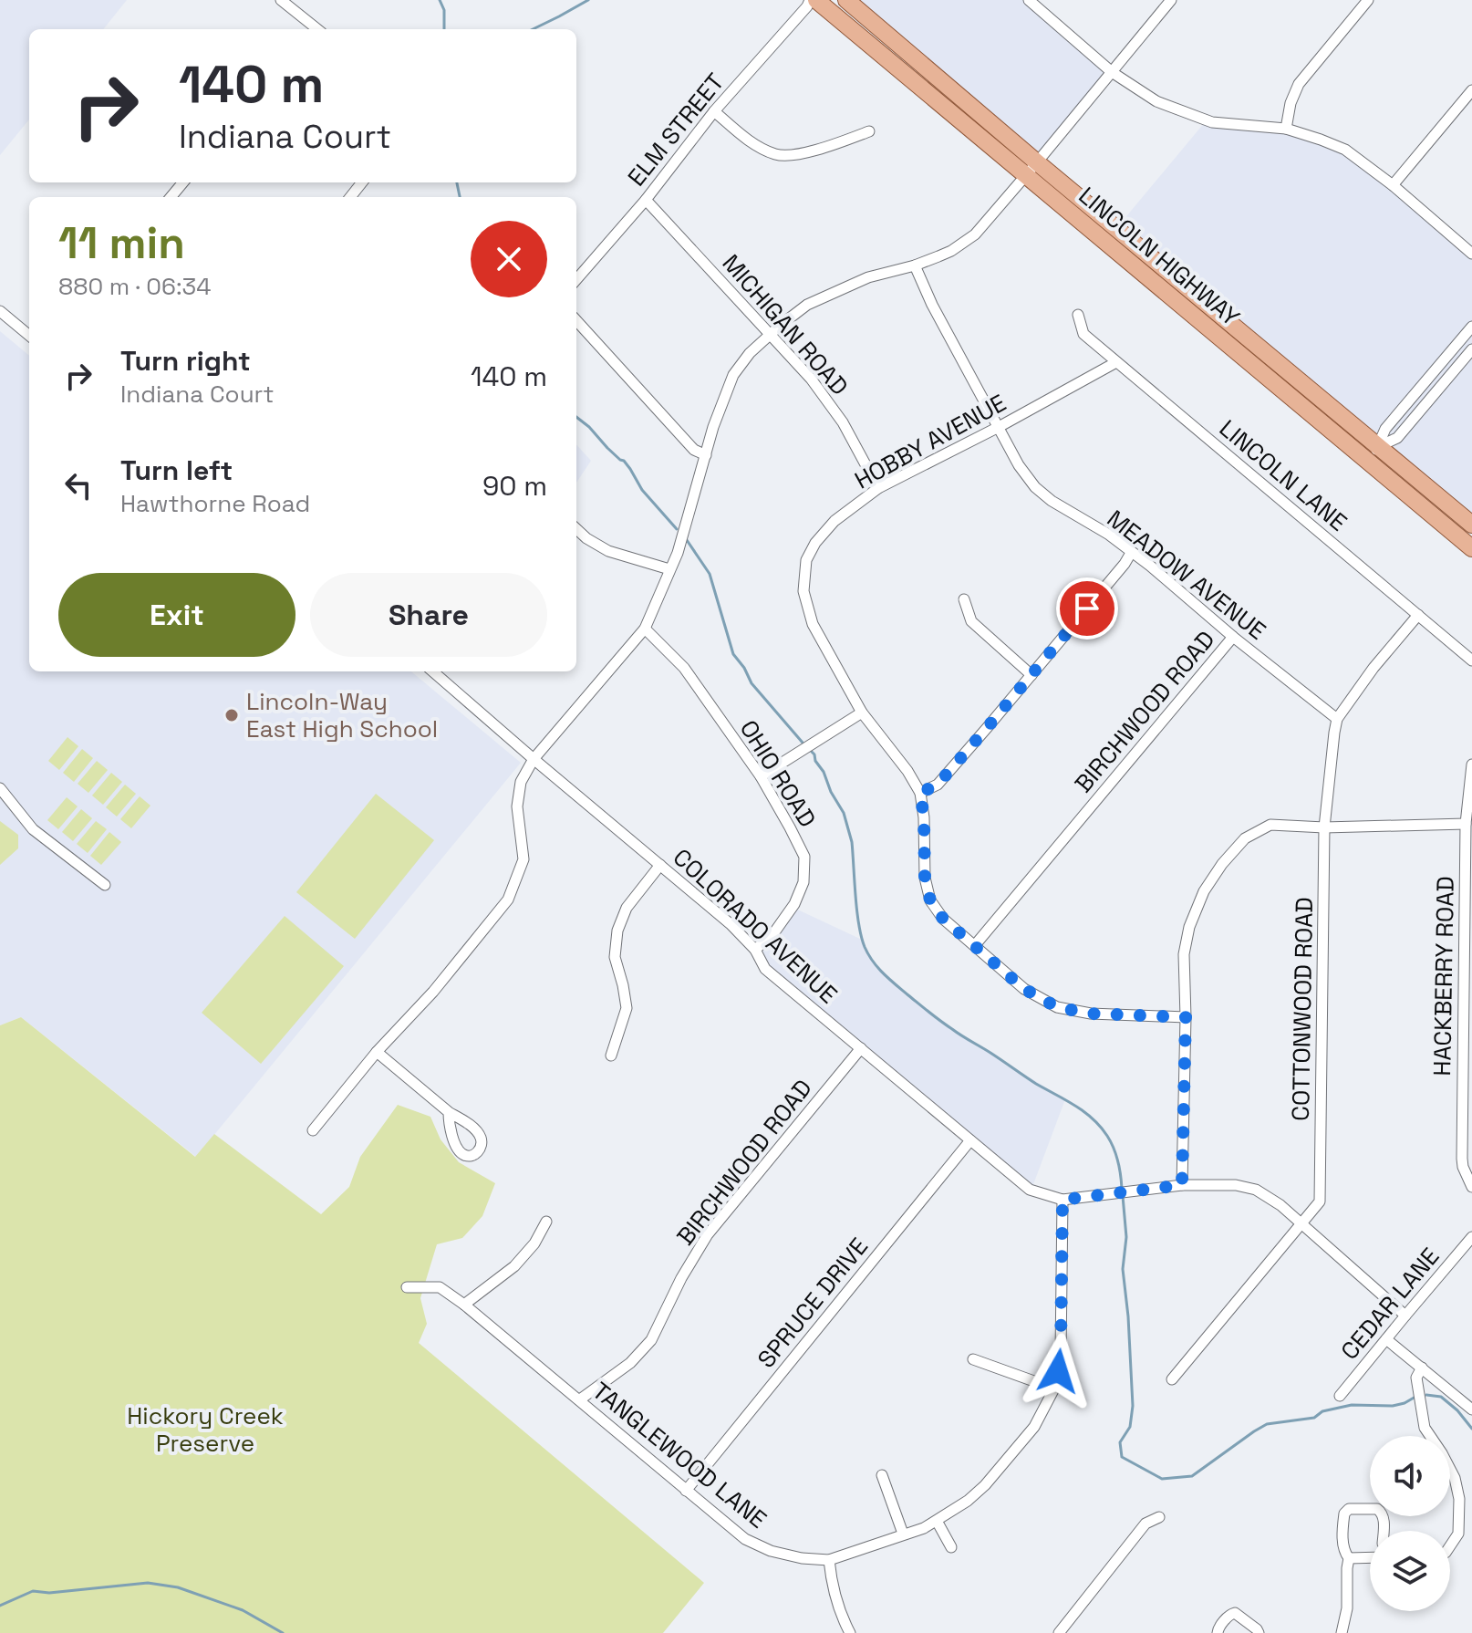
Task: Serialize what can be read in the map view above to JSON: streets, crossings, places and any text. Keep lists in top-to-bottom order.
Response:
{
  "streets": {
    "main road": ["LINCOLN HIGHWAY"],
    "street": [
      "ELM STREET",
      "MICHIGAN ROAD",
      "HOBBY AVENUE",
      "LINCOLN LANE",
      "MEADOW AVENUE",
      "BIRCHWOOD ROAD",
      "OHIO ROAD",
      "COLORADO AVENUE",
      "HACKBERRY ROAD",
      "COTTONWOOD ROAD",
      "SPRUCE DRIVE",
      "CEDAR LANE",
      "TANGLEWOOD LANE"
    ]
  },
  "crossings": [
    ["ELM STREET", "MICHIGAN ROAD"],
    ["MICHIGAN ROAD", "HOBBY AVENUE"],
    ["HOBBY AVENUE", "LINCOLN LANE"],
    ["HOBBY AVENUE", "MEADOW AVENUE"],
    ["LINCOLN LANE", "COTTONWOOD ROAD"],
    ["MEADOW AVENUE", "BIRCHWOOD ROAD"],
    ["MEADOW AVENUE", "COTTONWOOD ROAD"],
    ["BIRCHWOOD ROAD", "COLORADO AVENUE"],
    ["BIRCHWOOD ROAD", "TANGLEWOOD LANE"],
    ["OHIO ROAD", "COLORADO AVENUE"],
    ["COLORADO AVENUE", "SPRUCE DRIVE"],
    ["COLORADO AVENUE", "TANGLEWOOD LANE"],
    ["SPRUCE DRIVE", "TANGLEWOOD LANE"]
  ],
  "parks": ["Hickory Creek Preserve"],
  "places": ["Lincoln-Way East High School"],
  "page": {
    "turn": ["140 m", "Indiana Court"],
    "heading": ["11 min", "880 m · 06:34"],
    "list": [
      {
        "name": "Turn right",
        "note": "Indiana Court",
        "value": "140 m"
      },
      {
        "name": "Turn left",
        "note": "Hawthorne Road",
        "value": "90 m"
      }
    ],
    "buttons": ["Exit", "Share"]
  }
}
